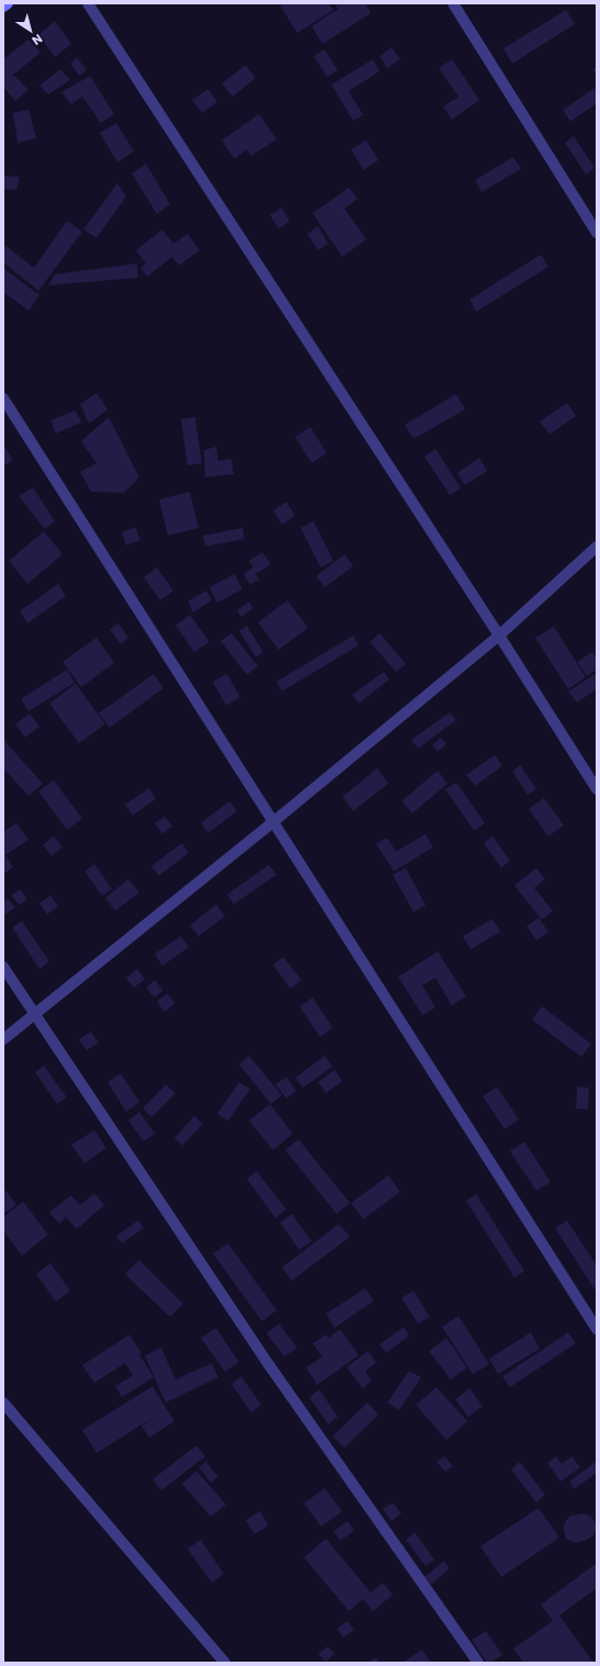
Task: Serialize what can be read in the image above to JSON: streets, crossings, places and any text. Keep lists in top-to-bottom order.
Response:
{
  "north": "bottom right"
}
